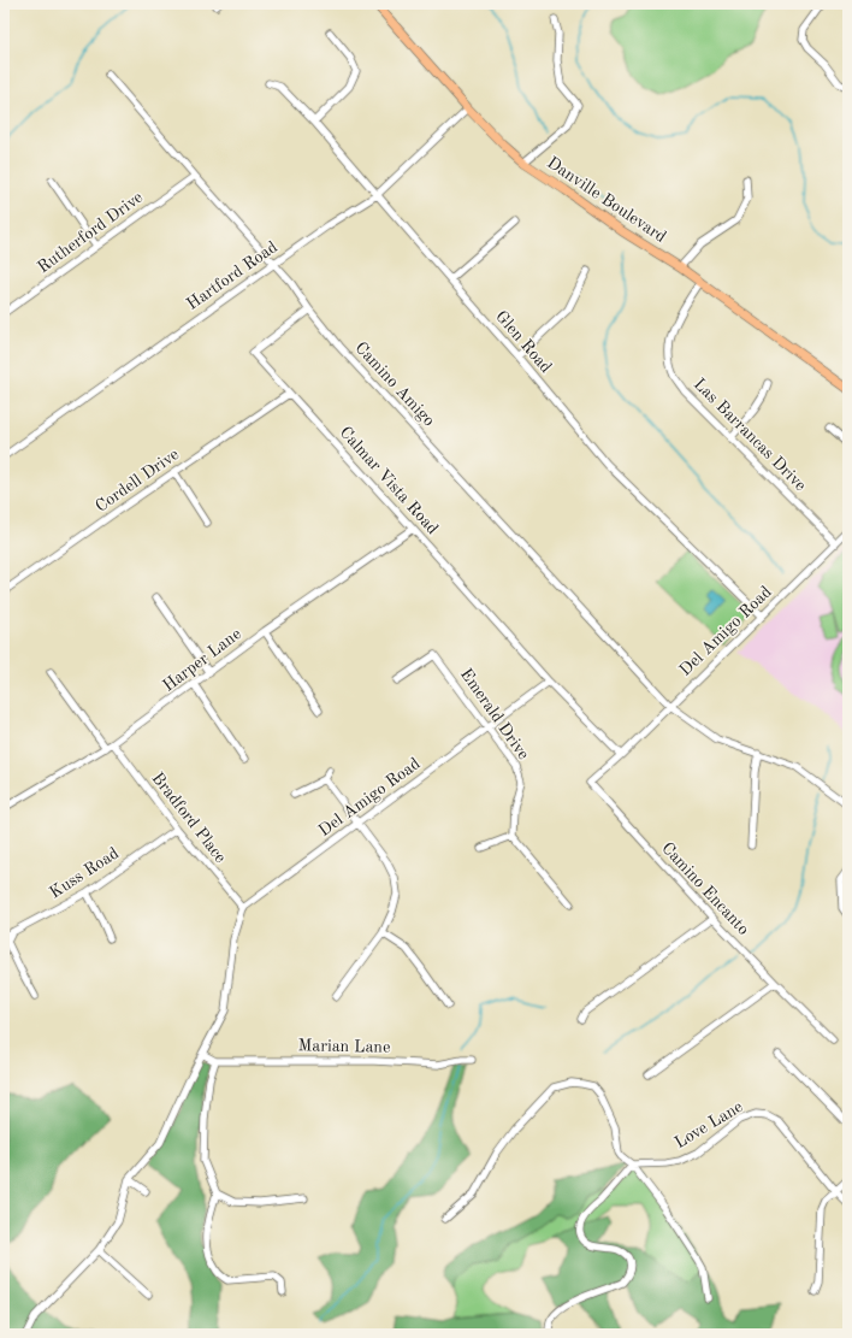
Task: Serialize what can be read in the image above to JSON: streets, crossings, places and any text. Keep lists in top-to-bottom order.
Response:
{
  "streets": {
    "main road": ["Danville Boulevard"],
    "street": [
      "Rutherford Drive",
      "Hartford Road",
      "Glen Road",
      "Camino Amigo",
      "Las Barrancas Drive",
      "Cordell Drive",
      "Calmar Vista Road",
      "Del Amigo Road",
      "Harper Lane",
      "Emerald Drive",
      "Bradford Place",
      "Kuss Road",
      "Camino Encanto",
      "Marian Lane",
      "Love Lane"
    ]
  },
  "crossings": [
    ["Danville Boulevard", "Hartford Road"],
    ["Danville Boulevard", "Las Barrancas Drive"],
    ["Rutherford Drive", "Camino Amigo"],
    ["Hartford Road", "Glen Road"],
    ["Hartford Road", "Camino Amigo"],
    ["Glen Road", "Del Amigo Road"],
    ["Camino Amigo", "Calmar Vista Road"],
    ["Camino Amigo", "Del Amigo Road"],
    ["Las Barrancas Drive", "Del Amigo Road"],
    ["Cordell Drive", "Calmar Vista Road"],
    ["Calmar Vista Road", "Del Amigo Road"],
    ["Calmar Vista Road", "Harper Lane"],
    ["Del Amigo Road", "Emerald Drive"],
    ["Del Amigo Road", "Bradford Place"],
    ["Del Amigo Road", "Camino Encanto"],
    ["Harper Lane", "Bradford Place"],
    ["Bradford Place", "Kuss Road"]
  ]
}
